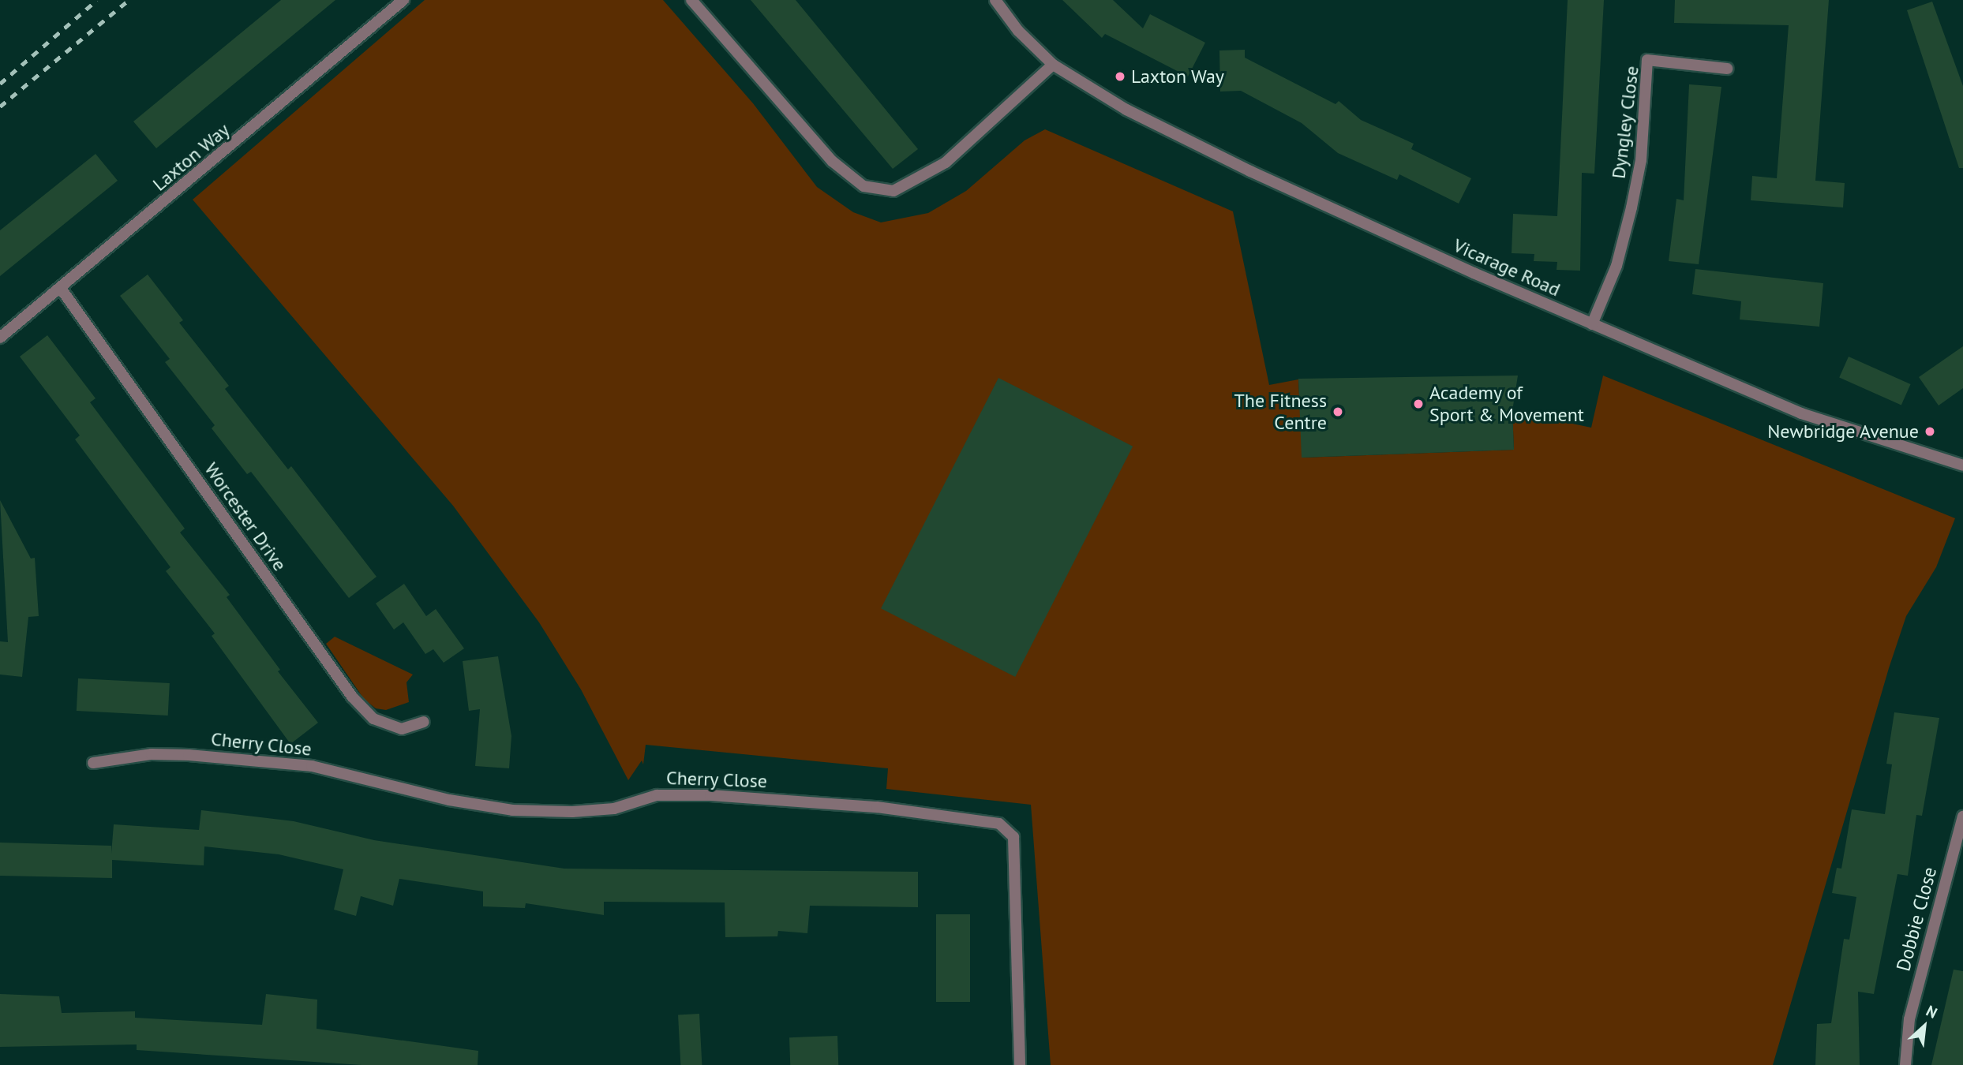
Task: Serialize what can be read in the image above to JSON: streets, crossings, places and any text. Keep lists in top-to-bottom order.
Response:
{
  "streets": {
    "street": [
      "Dyngley Close",
      "Laxton Way",
      "Vicarage Road",
      "Worcester Drive",
      "Cherry Close",
      "Dobbie Close"
    ]
  },
  "crossings": [
    ["Dyngley Close", "Vicarage Road"],
    ["Laxton Way", "Worcester Drive"]
  ],
  "places": [
    "Laxton Way",
    "Academy of Sport & Movement",
    "The Fitness Centre",
    "Newbridge Avenue"
  ],
  "north": "top right"
}
